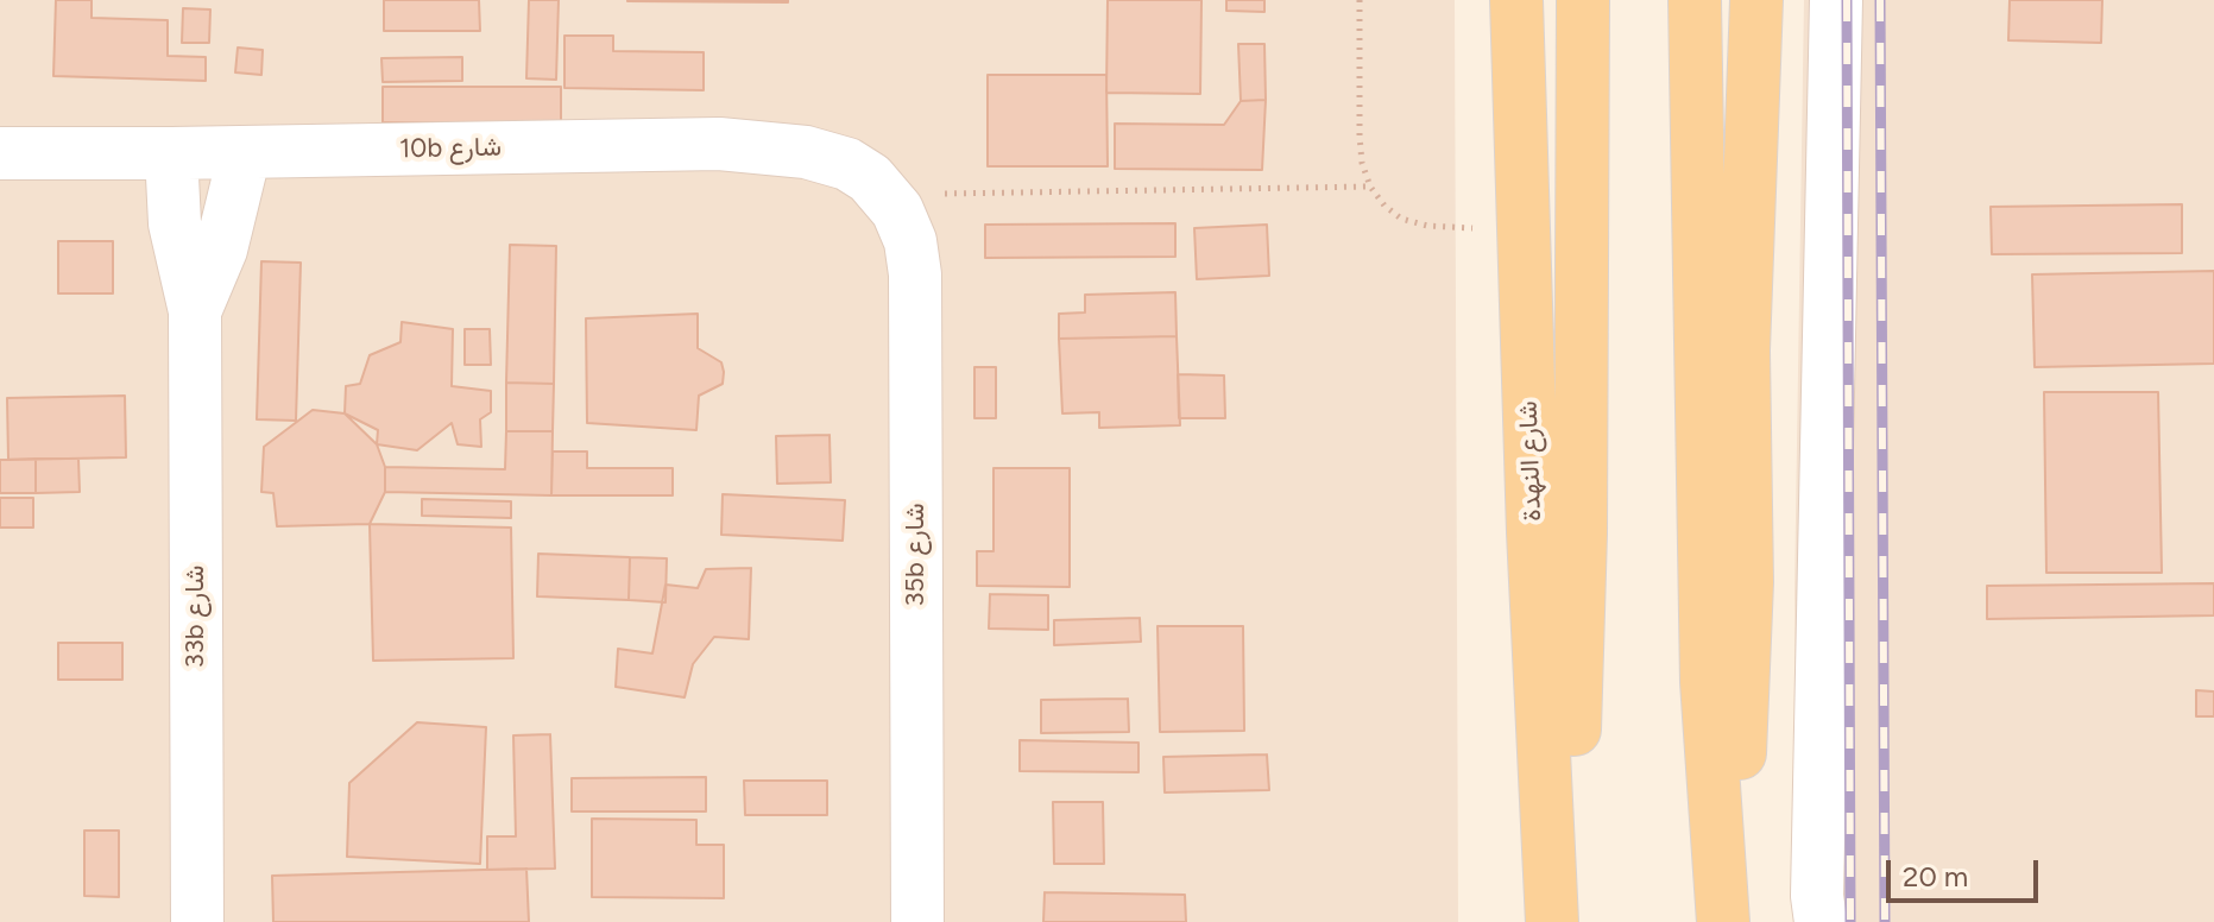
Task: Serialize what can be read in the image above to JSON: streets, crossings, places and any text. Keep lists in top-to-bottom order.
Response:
{
  "streets": {
    "main road": ["شارع النهدة"],
    "street": ["10b شارع", "35b شارع", "33b شارع"]
  },
  "crossings": [
    ["10b شارع", "35b شارع"],
    ["10b شارع", "33b شارع"]
  ],
  "scale_bar": "20 m"
}
